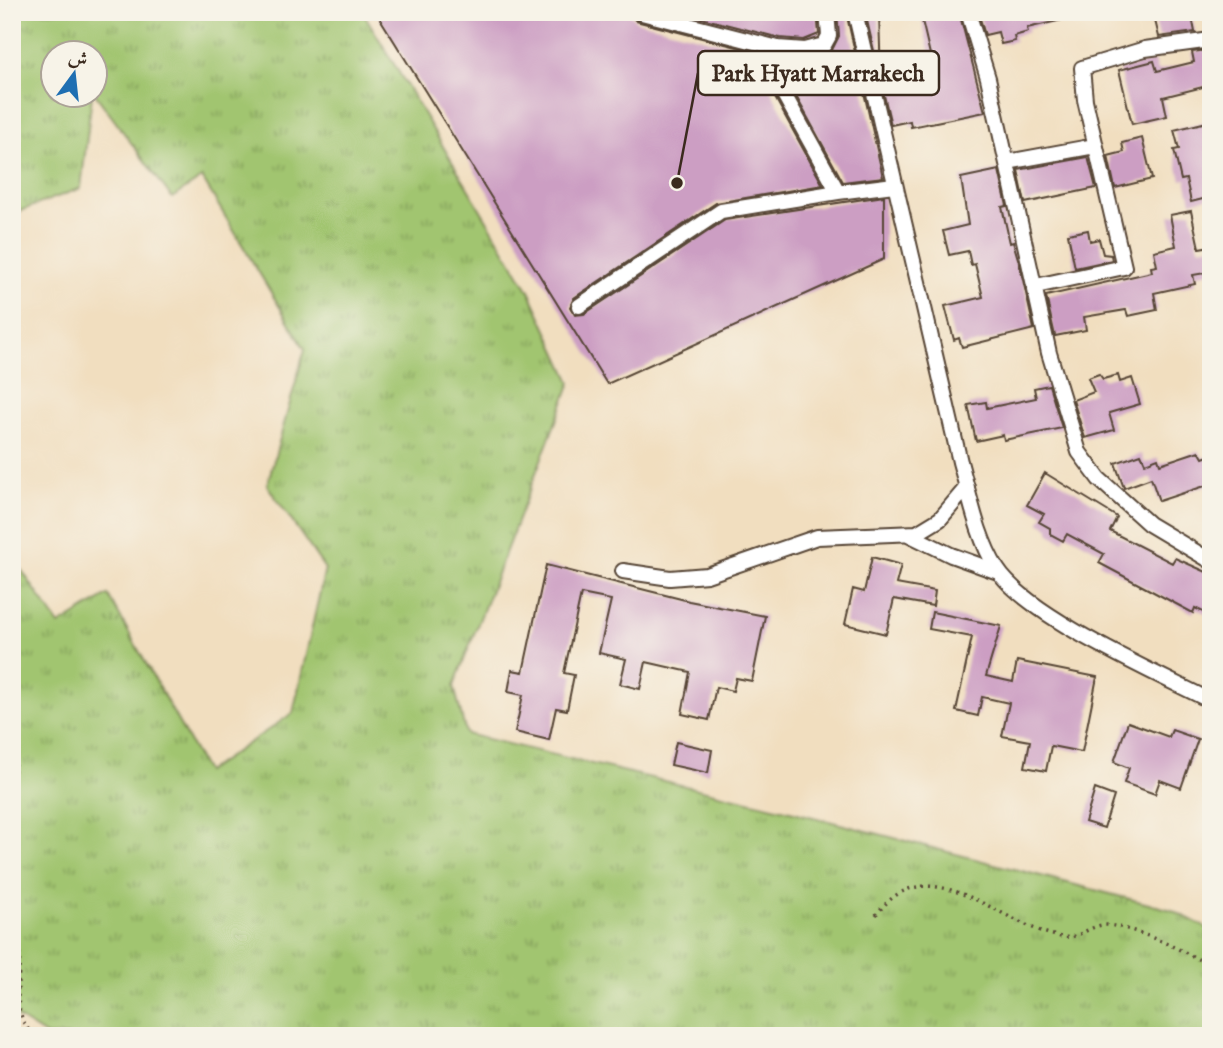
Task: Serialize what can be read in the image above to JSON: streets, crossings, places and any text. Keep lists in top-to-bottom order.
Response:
{
  "places": ["Park Hyatt Marrakech"],
  "north": "top"
}
